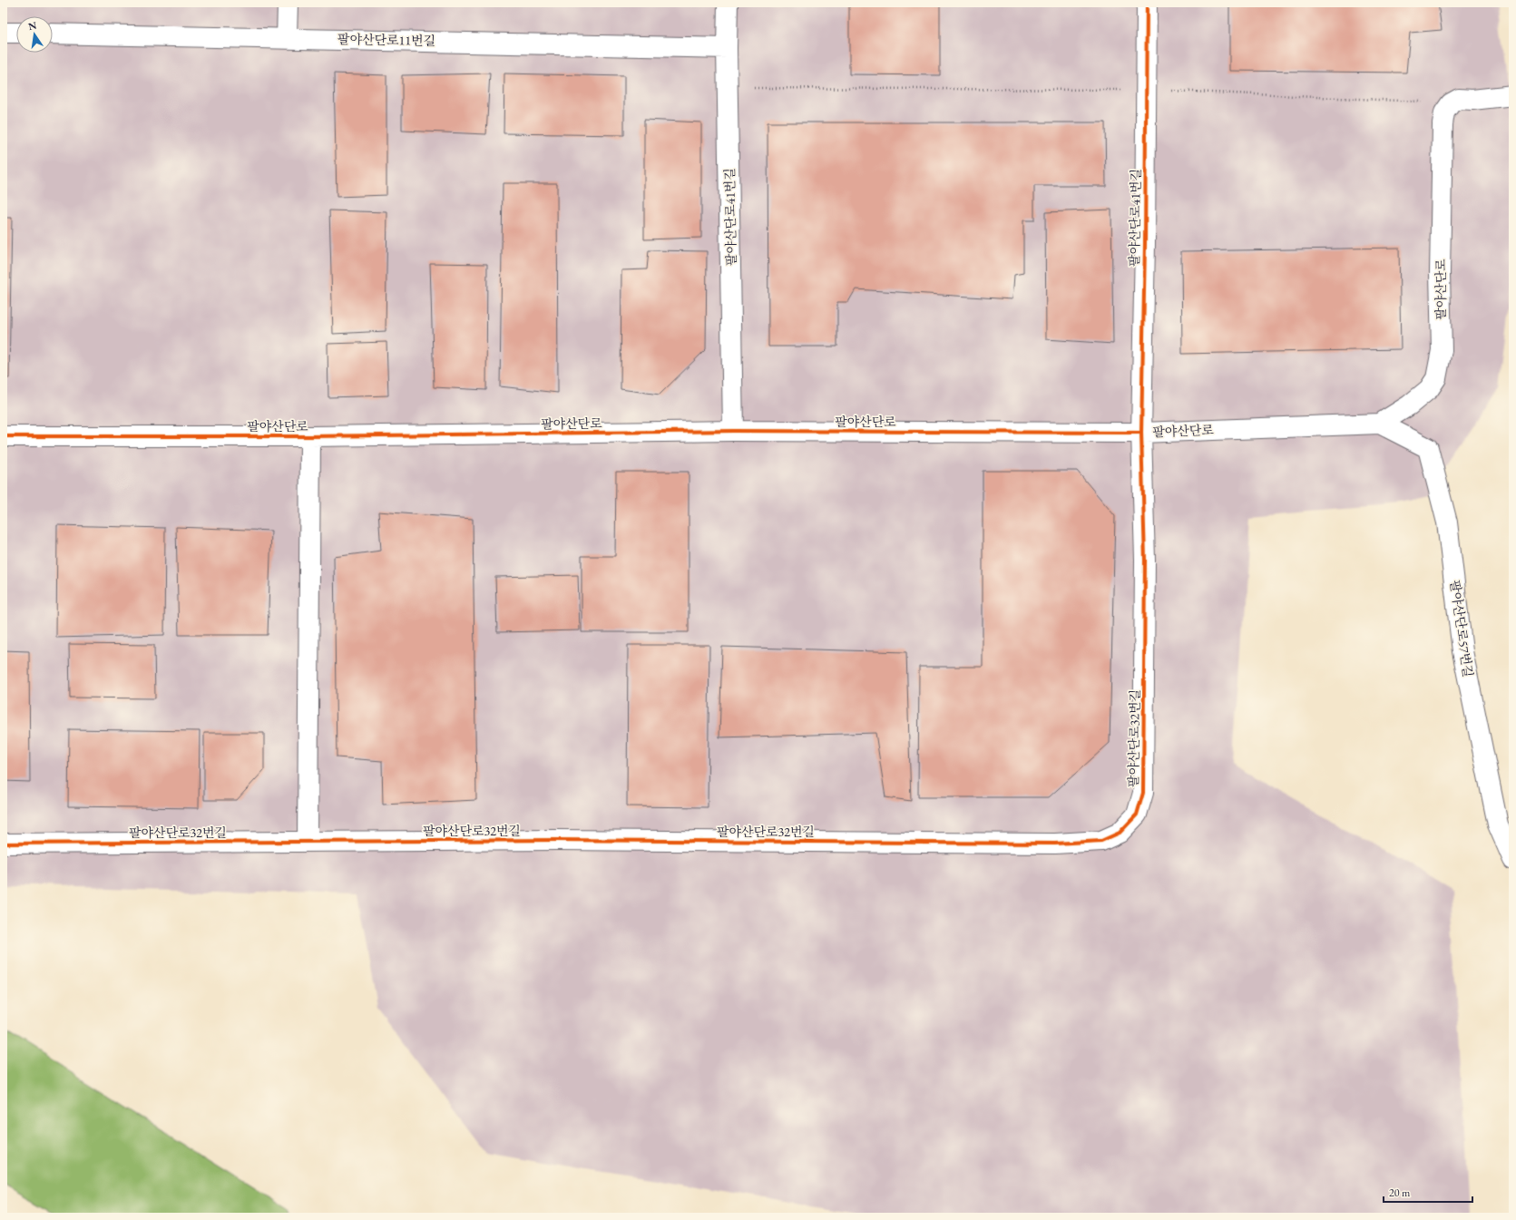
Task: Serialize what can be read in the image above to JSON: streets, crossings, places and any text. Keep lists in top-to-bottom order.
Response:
{
  "streets": {
    "street": [
      "팔야산단로11번길",
      "팔야산단로41번길",
      "팔야산단로",
      "팔야산단로57번길",
      "팔야산단로32번길"
    ]
  },
  "crossings": [
    ["팔야산단로11번길", "팔야산단로41번길"],
    ["팔야산단로41번길", "팔야산단로"],
    ["팔야산단로41번길", "팔야산단로32번길"],
    ["팔야산단로", "팔야산단로57번길"],
    ["팔야산단로", "팔야산단로32번길"]
  ],
  "scale_bar": "20 m",
  "north": "top"
}
